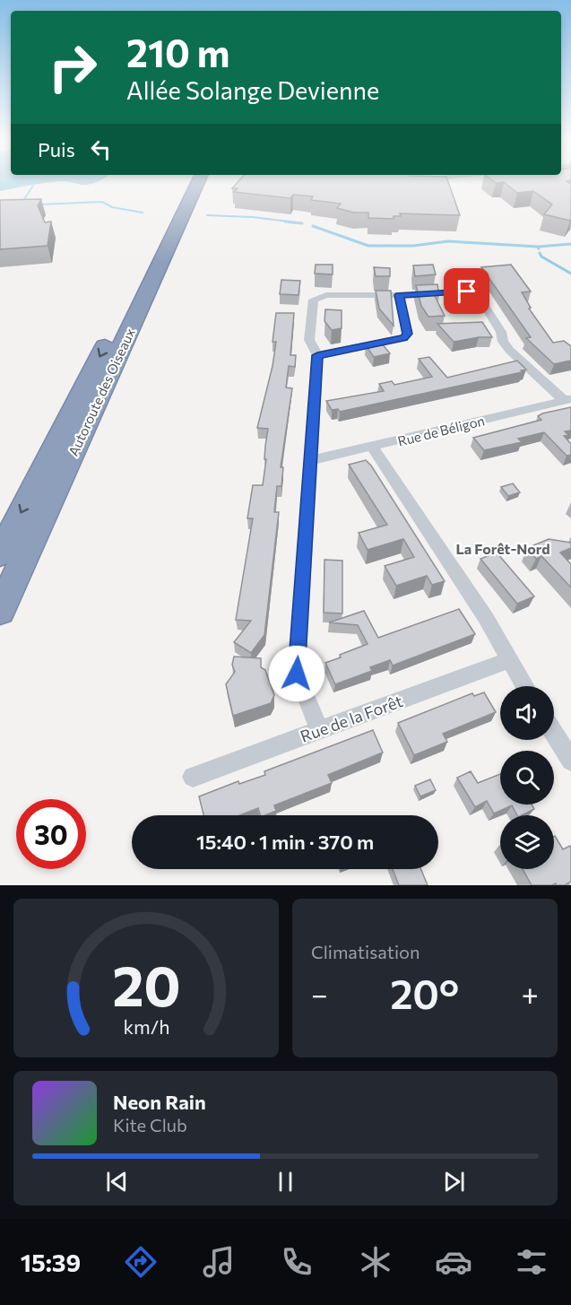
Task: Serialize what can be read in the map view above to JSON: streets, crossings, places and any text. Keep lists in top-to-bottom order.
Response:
{
  "streets": {
    "highway": ["Autoroute des Oiseaux"],
    "street": ["Rue de Béligon", "Rue de la Forêt"]
  },
  "districts": ["La Forêt-Nord"],
  "page": {
    "turn": ["210 m", "Allée Solange Devienne"],
    "then": "Puis",
    "limit": "30",
    "trip": "15:40 · 1 min · 370 m",
    "tile": "Climatisation",
    "heat": ["−", "20°", "+"],
    "song": ["Neon Rain", "Kite Club"],
    "tabs": "15:39",
    "gauge": ["20", "km/h"]
  }
}
